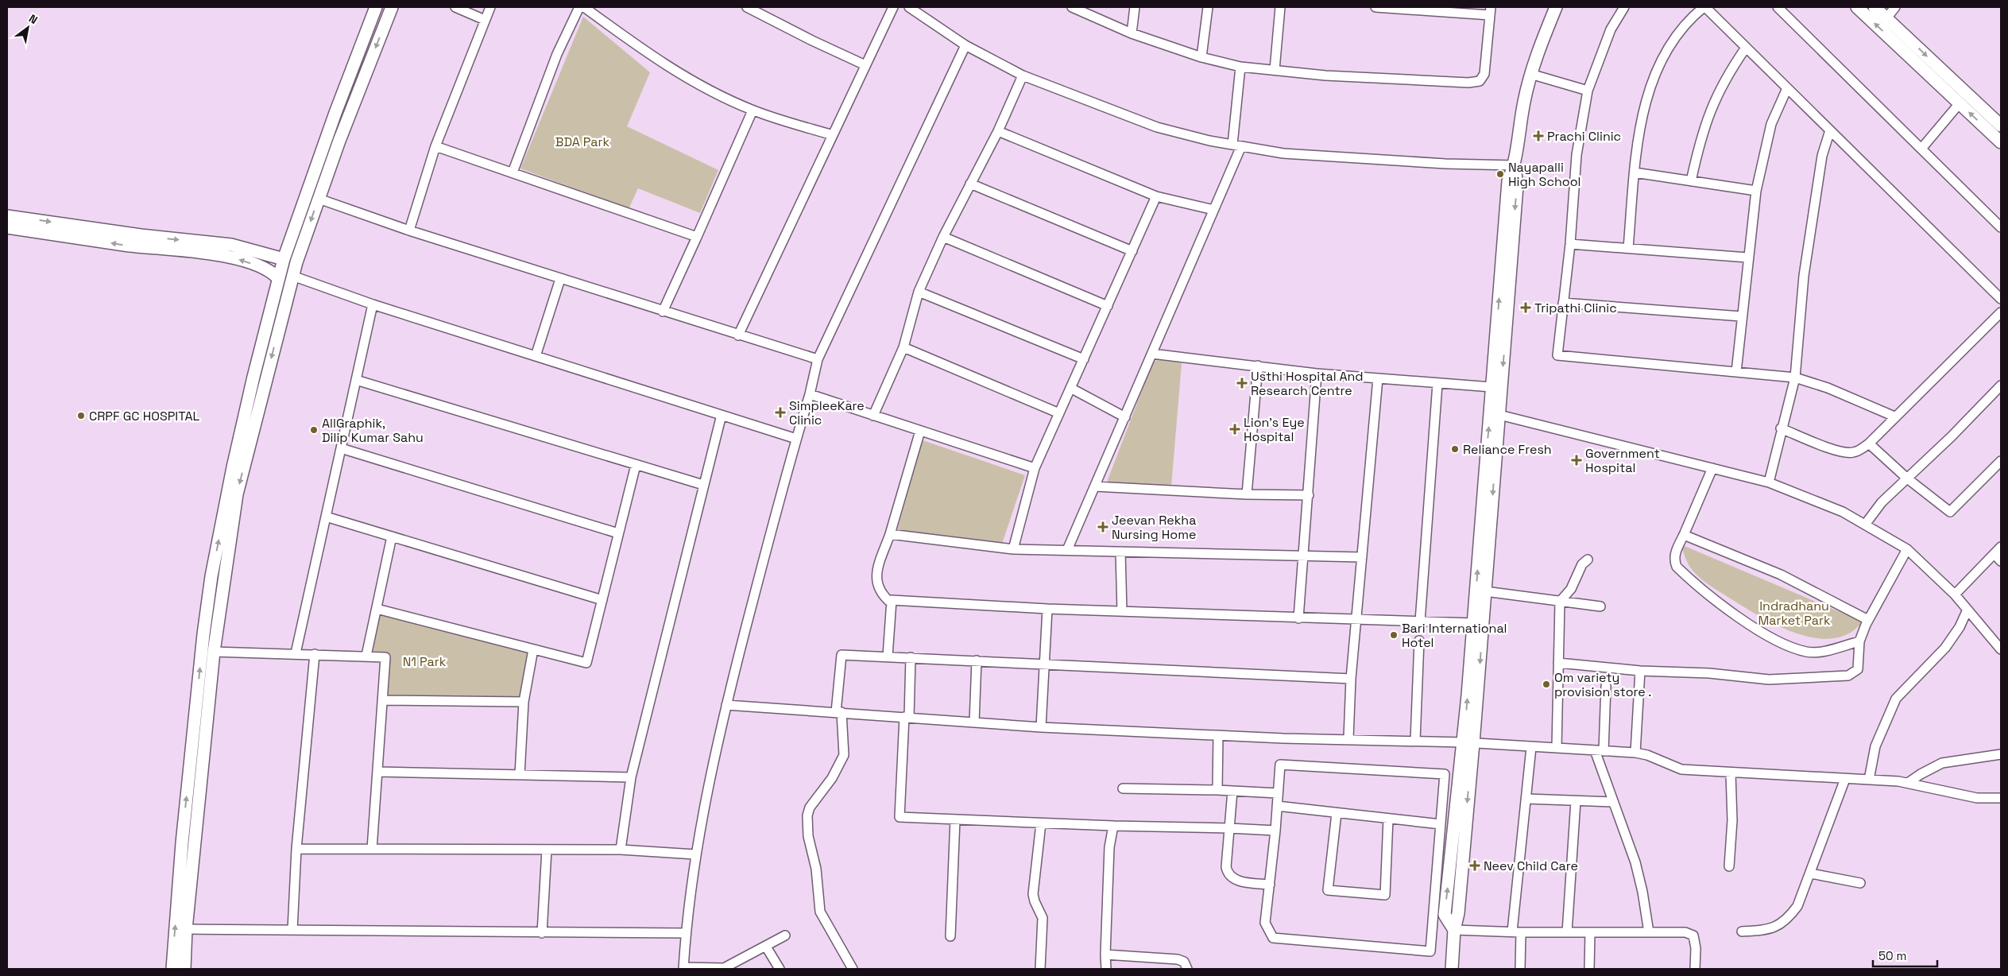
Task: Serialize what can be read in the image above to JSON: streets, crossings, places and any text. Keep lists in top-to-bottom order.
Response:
{
  "parks": ["BDA Park", "Indradhanu Market Park", "N1 Park"],
  "places": {
    "health": [
      "Prachi Clinic",
      "Tripathi Clinic",
      "Usthi Hospital And Research Centre",
      "SimpleeKare Clinic",
      "Lion's Eye Hospital",
      "Government Hospital",
      "Jeevan Rekha Nursing Home",
      "Neev Child Care"
    ],
    "other": [
      "Nayapalli High School",
      "CRPF GC HOSPITAL",
      "AllGraphik, Dilip Kumar Sahu",
      "Reliance Fresh",
      "Bari International Hotel",
      "Om variety provision store ."
    ]
  },
  "scale_bar": "50 m",
  "north": "top right"
}
